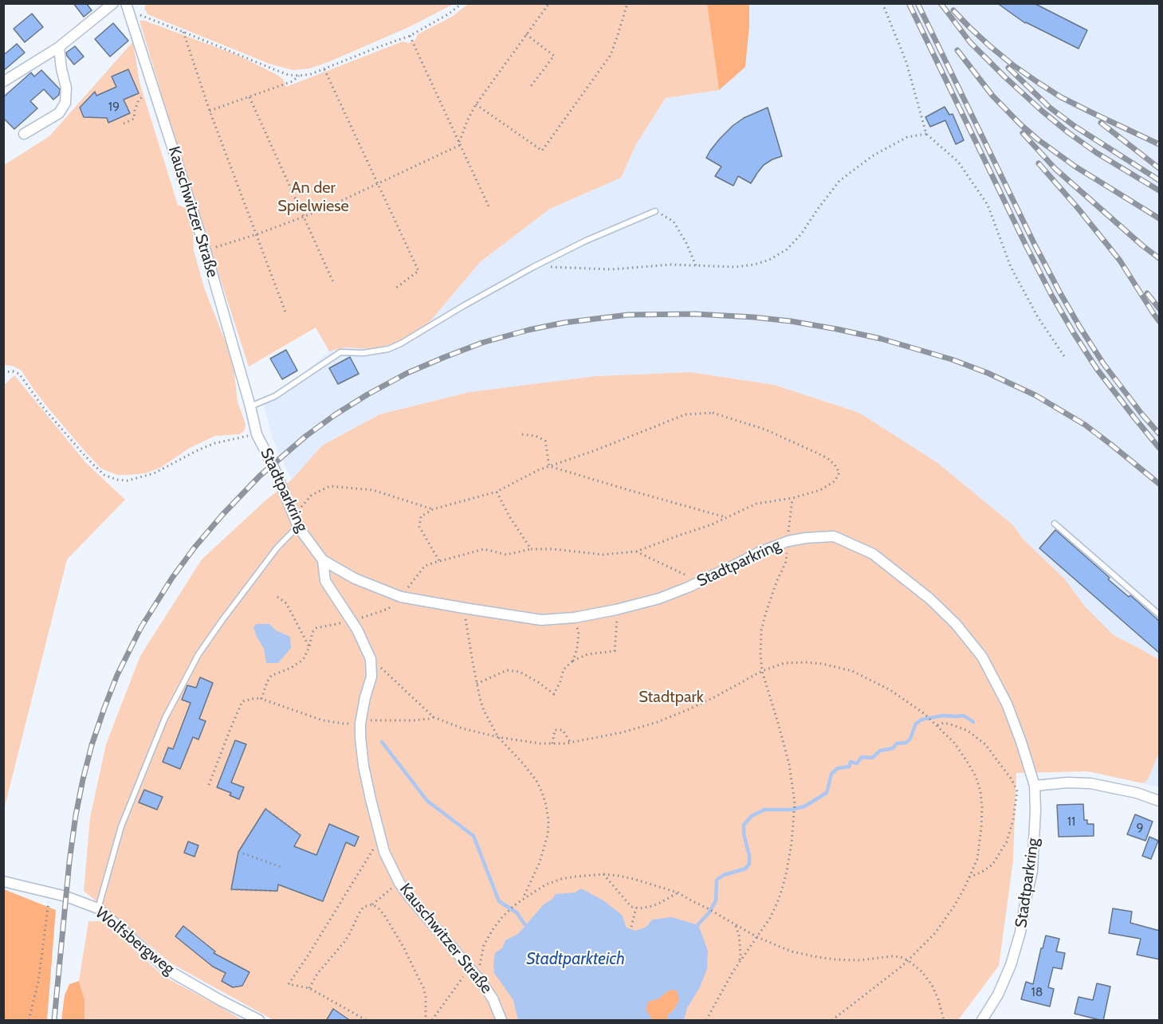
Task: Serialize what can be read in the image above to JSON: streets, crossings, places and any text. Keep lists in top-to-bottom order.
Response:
{
  "streets": {
    "street": ["Kauschwitzer Straße", "Stadtparkring", "Wolfsbergweg"]
  },
  "crossings": [
    ["Kauschwitzer Straße", "Stadtparkring"]
  ],
  "water": ["Stadtparkteich"],
  "parks": ["An der Spielwiese", "Stadtpark"],
  "house_numbers": [
    "19",
    "11",
    "9",
    "18"
  ]
}
